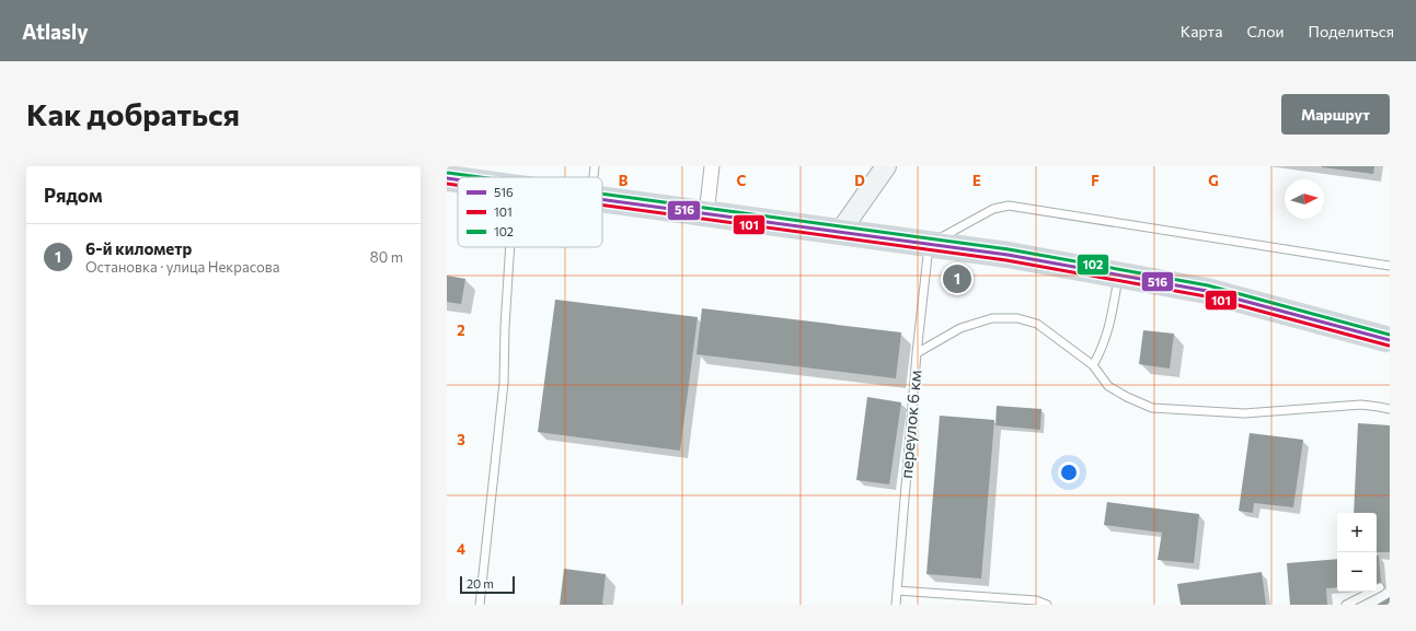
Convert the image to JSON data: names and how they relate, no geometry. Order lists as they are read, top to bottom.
{
  "streets": {
    "lane": ["переулок 6 км"]
  },
  "lines": ["transit line 102", "transit line 516", "transit line 101"],
  "legend": ["516", "101", "102"],
  "scale_bar": "20 m",
  "north": "right",
  "page": {
    "header": "Atlasly",
    "nav": ["Карта", "Слои", "Поделиться"],
    "buttons": "Маршрут",
    "title": "Как добраться",
    "heading": "Рядом",
    "list": [
      {
        "mark": "1",
        "name": "6-й километр",
        "note": "Остановка · улица Некрасова",
        "value": "80 m"
      }
    ],
    "pins": "1",
    "map_buttons": ["+", "−"],
    "scale": "20 m"
  },
  "grid": {
    "columns": [
      "B",
      "C",
      "D",
      "E",
      "F",
      "G"
    ],
    "rows": ["2", "3", "4"]
  }
}
